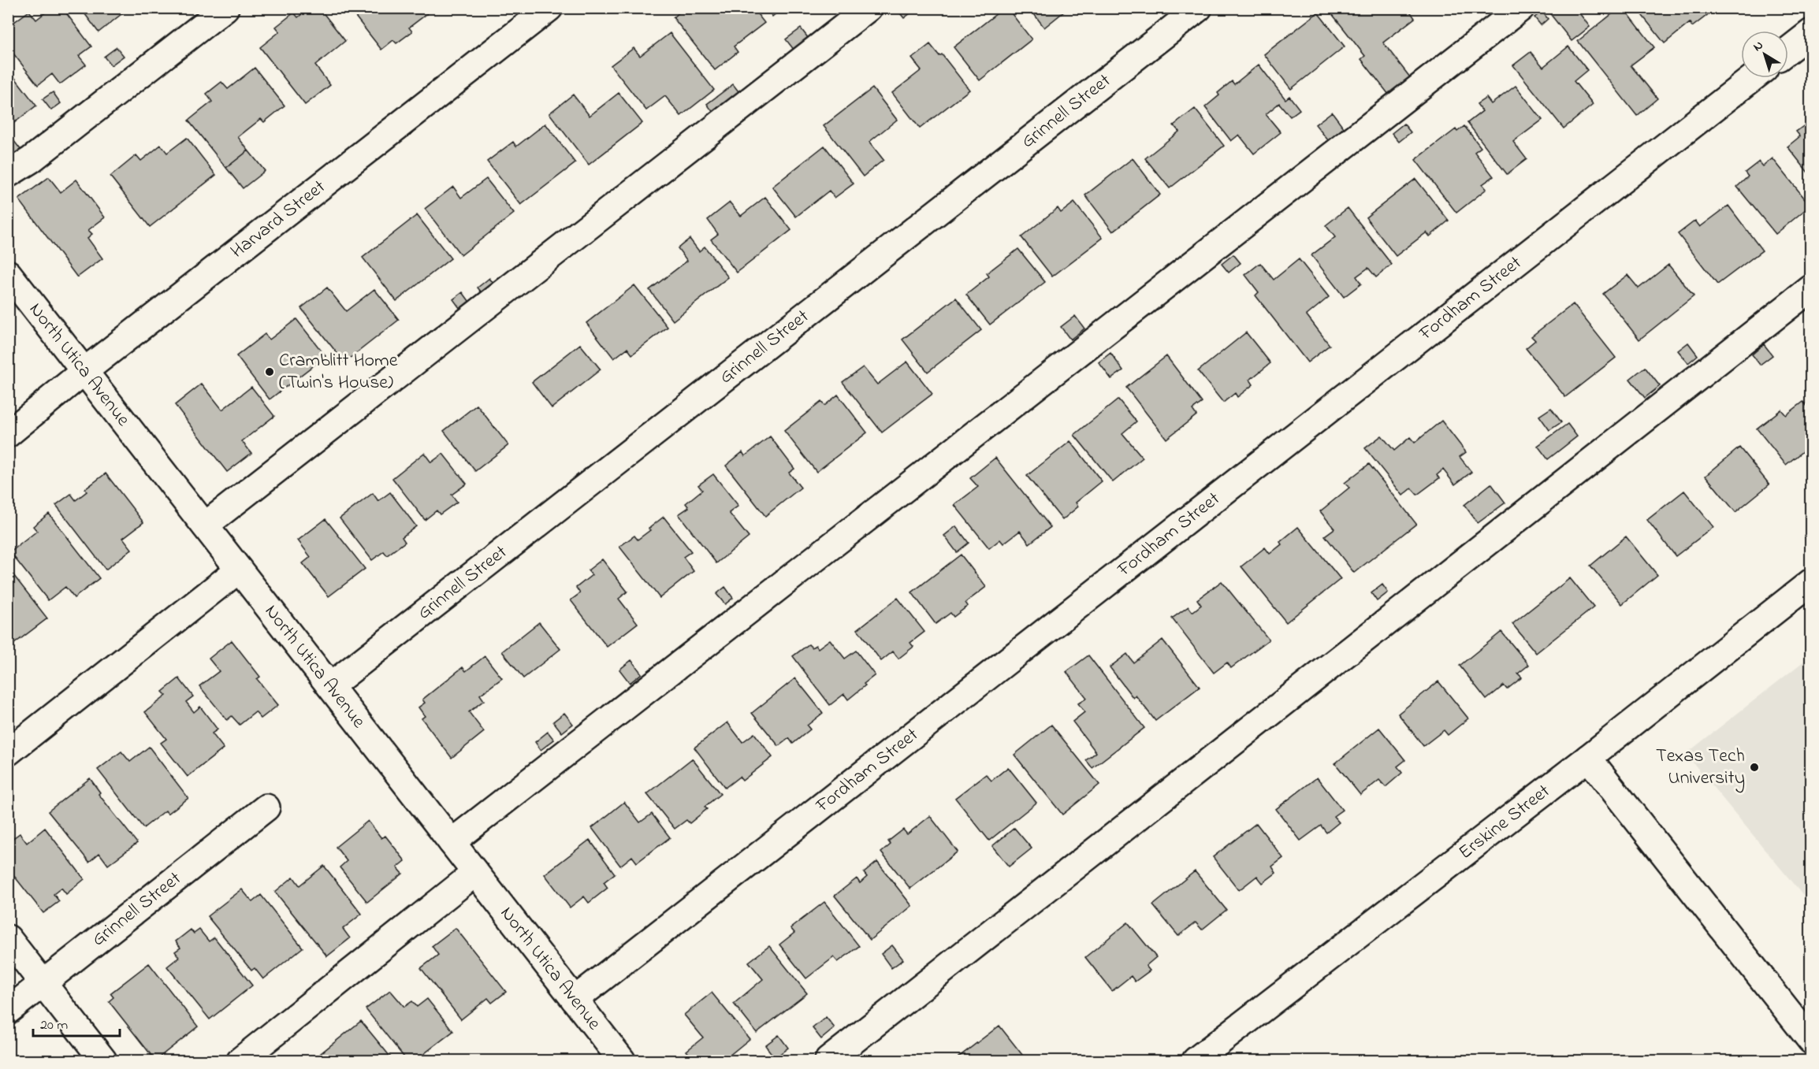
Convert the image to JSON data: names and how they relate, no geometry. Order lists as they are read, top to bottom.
{
  "streets": {
    "street": [
      "Grinnell Street",
      "Harvard Street",
      "Fordham Street",
      "North Utica Avenue",
      "Erskine Street"
    ]
  },
  "crossings": [
    ["Grinnell Street", "North Utica Avenue"],
    ["Harvard Street", "North Utica Avenue"],
    ["Fordham Street", "North Utica Avenue"]
  ],
  "places": ["Cramblitt Home (Twin's House)", "Texas Tech University"],
  "scale_bar": "20 m",
  "north": "top left"
}
